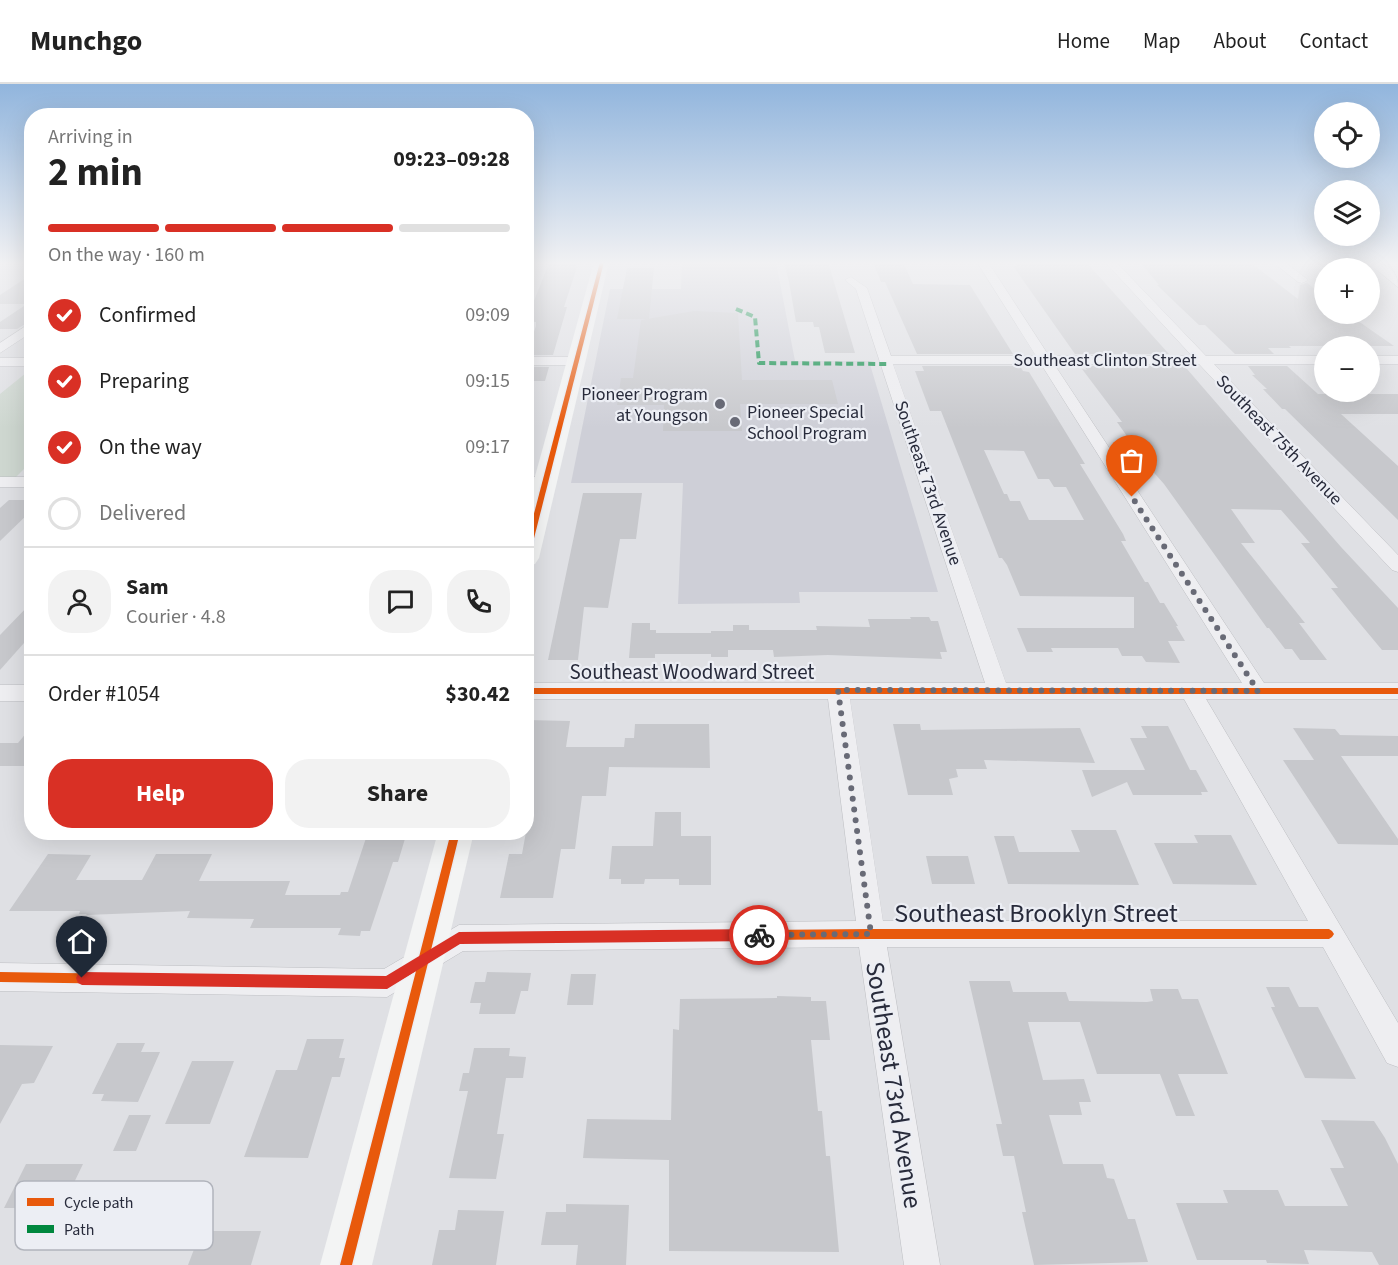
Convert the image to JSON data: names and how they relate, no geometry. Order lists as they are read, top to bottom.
{
  "streets": {
    "street": [
      "Southeast Clinton Street",
      "Southeast 75th Avenue",
      "Southeast 73rd Avenue",
      "Southeast Woodward Street",
      "Southeast Brooklyn Street"
    ]
  },
  "crossings": [
    ["Southeast Clinton Street", "Southeast 75th Avenue"],
    ["Southeast Clinton Street", "Southeast 73rd Avenue"],
    ["Southeast 73rd Avenue", "Southeast Woodward Street"],
    ["Southeast 73rd Avenue", "Southeast Brooklyn Street"]
  ],
  "places": ["Pioneer Program at Youngson", "Pioneer Special School Program"],
  "legend": ["Cycle path", "Path"],
  "page": {
    "header": "Munchgo",
    "nav": [
      "Home",
      "Map",
      "About",
      "Contact"
    ],
    "map_buttons": ["+", "−"],
    "heading": ["2 min", "Arriving in", "09:23–09:28"],
    "panel": [
      "Sam",
      "Courier · 4.8",
      "Order #1054",
      "$30.42"
    ],
    "bar": "On the way · 160 m",
    "list": [
      ["Confirmed", "09:09"],
      ["Preparing", "09:15"],
      ["On the way", "09:17"],
      "Delivered"
    ],
    "buttons": ["Help", "Share"]
  }
}
